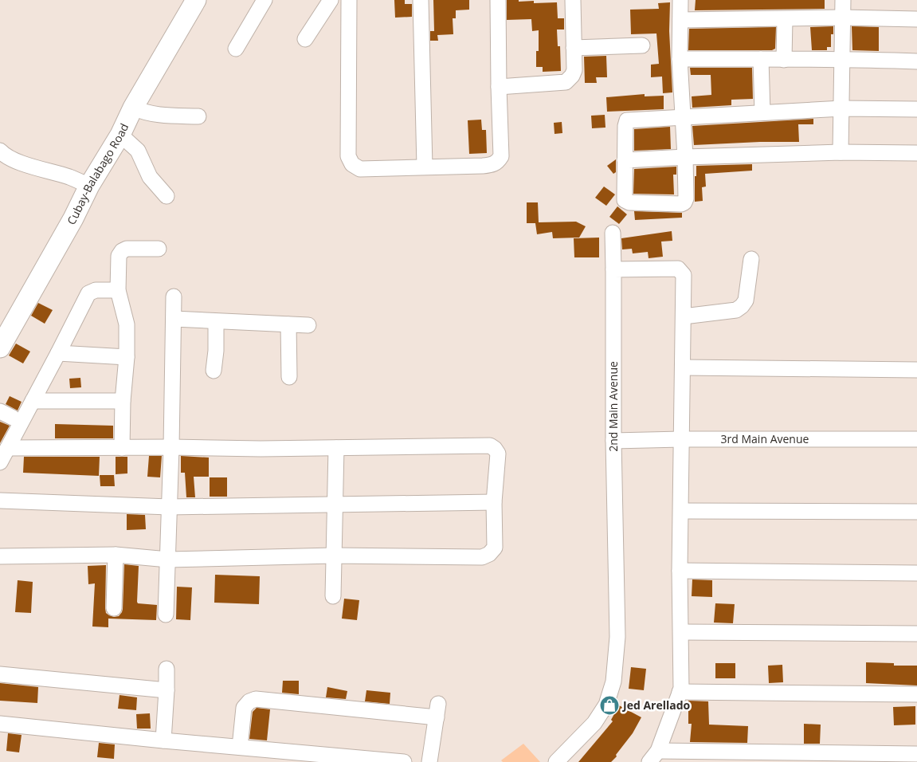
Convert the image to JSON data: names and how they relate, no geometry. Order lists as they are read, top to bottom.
{
  "streets": {
    "main road": ["Cubay-Balabago Road"],
    "street": ["2nd Main Avenue", "3rd Main Avenue"]
  },
  "crossings": [
    ["2nd Main Avenue", "3rd Main Avenue"]
  ],
  "places": {
    "shop": ["Jed Arellado"]
  }
}
